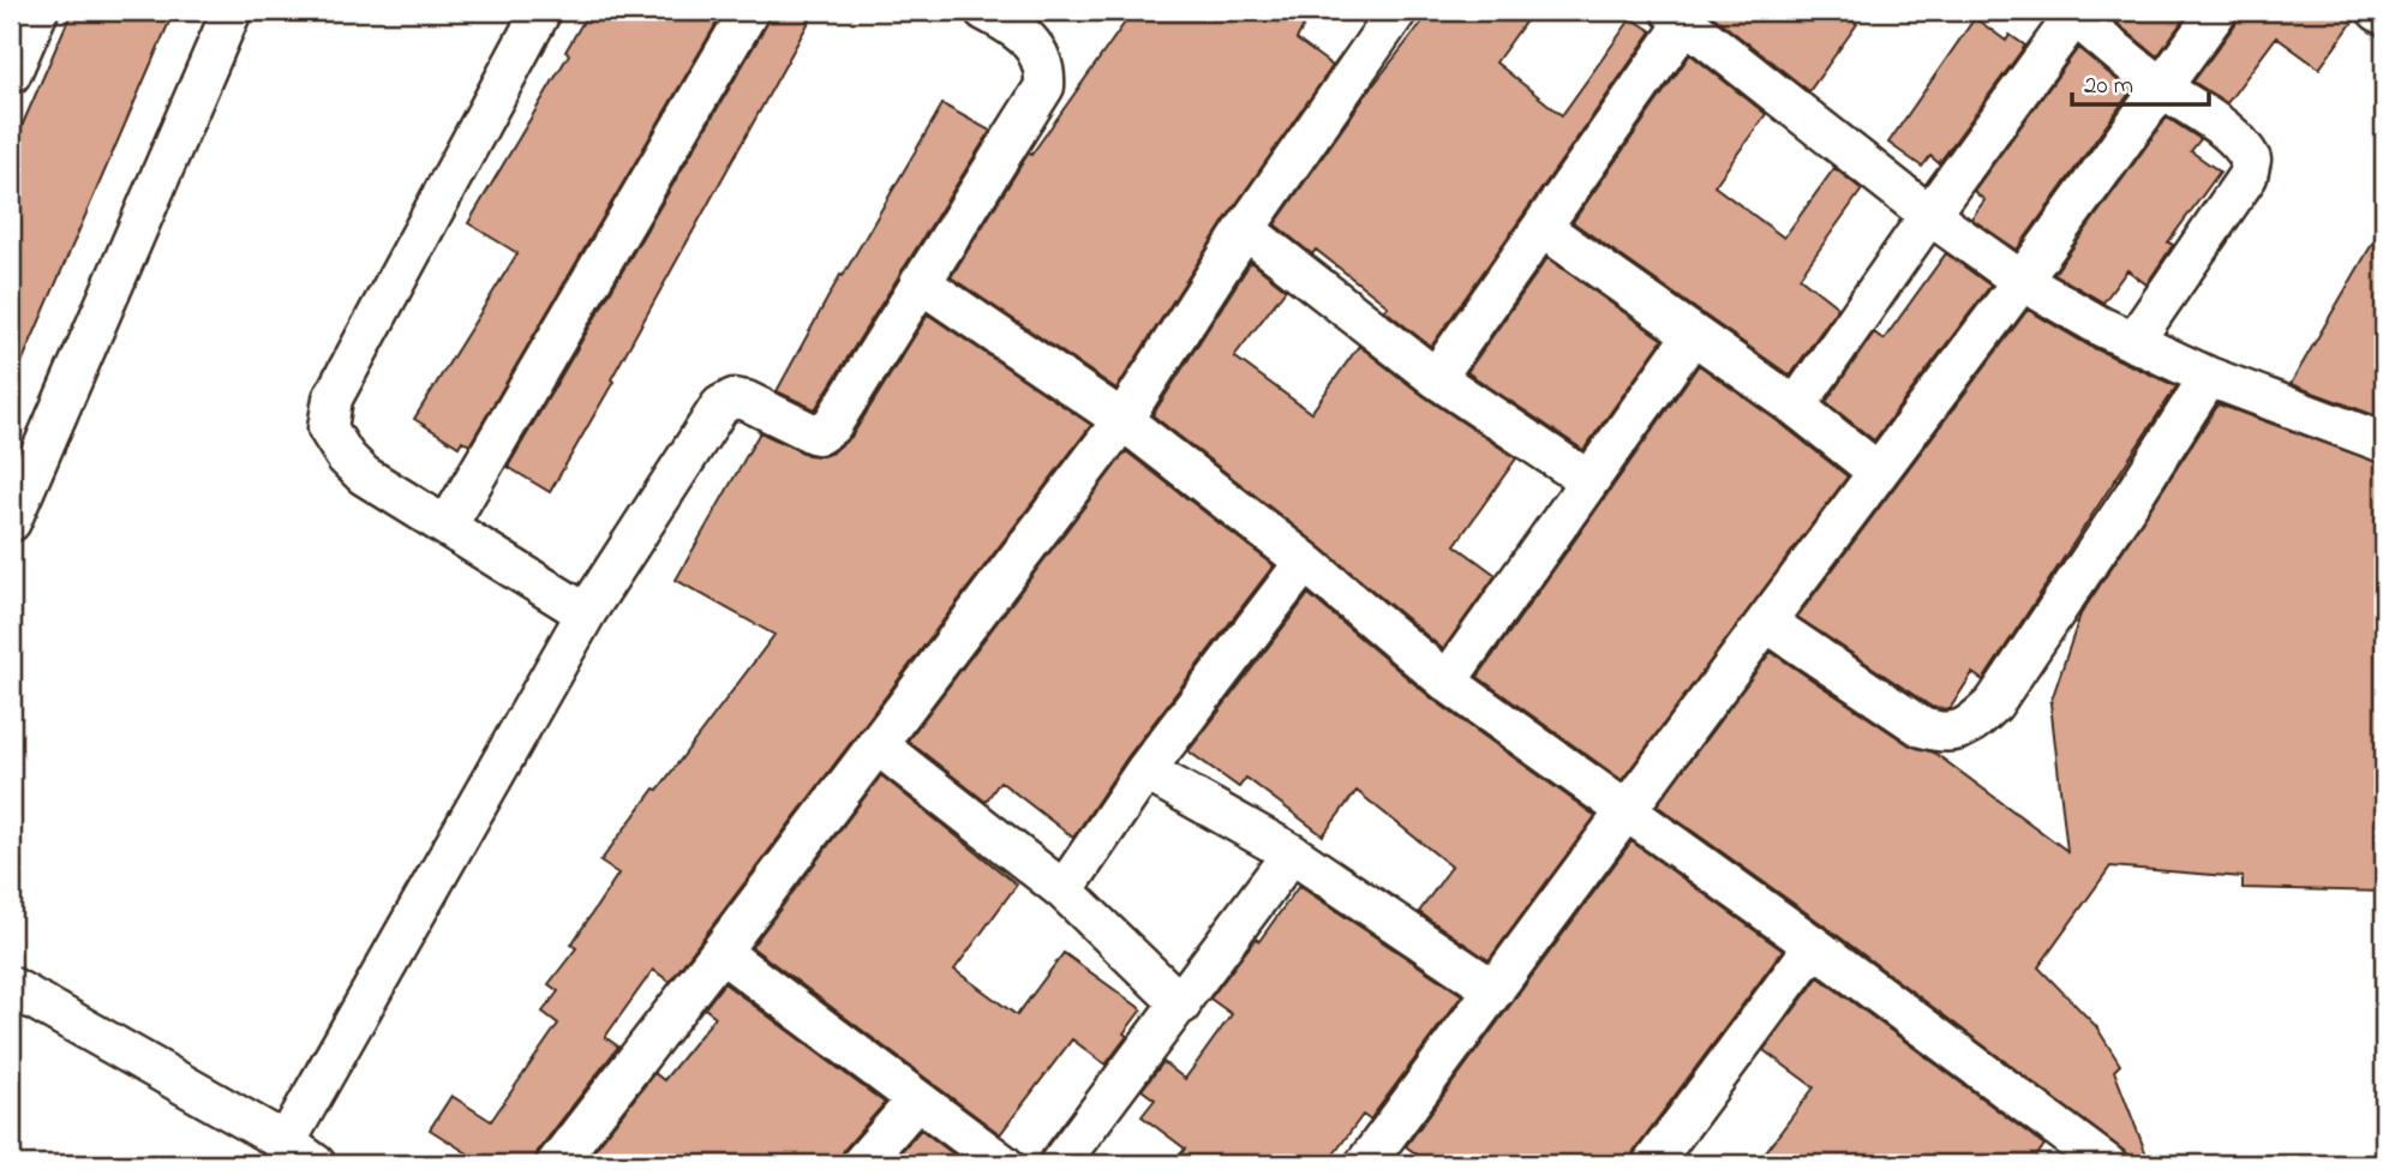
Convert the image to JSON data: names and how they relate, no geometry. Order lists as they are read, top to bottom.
{
  "scale_bar": "20 m"
}
